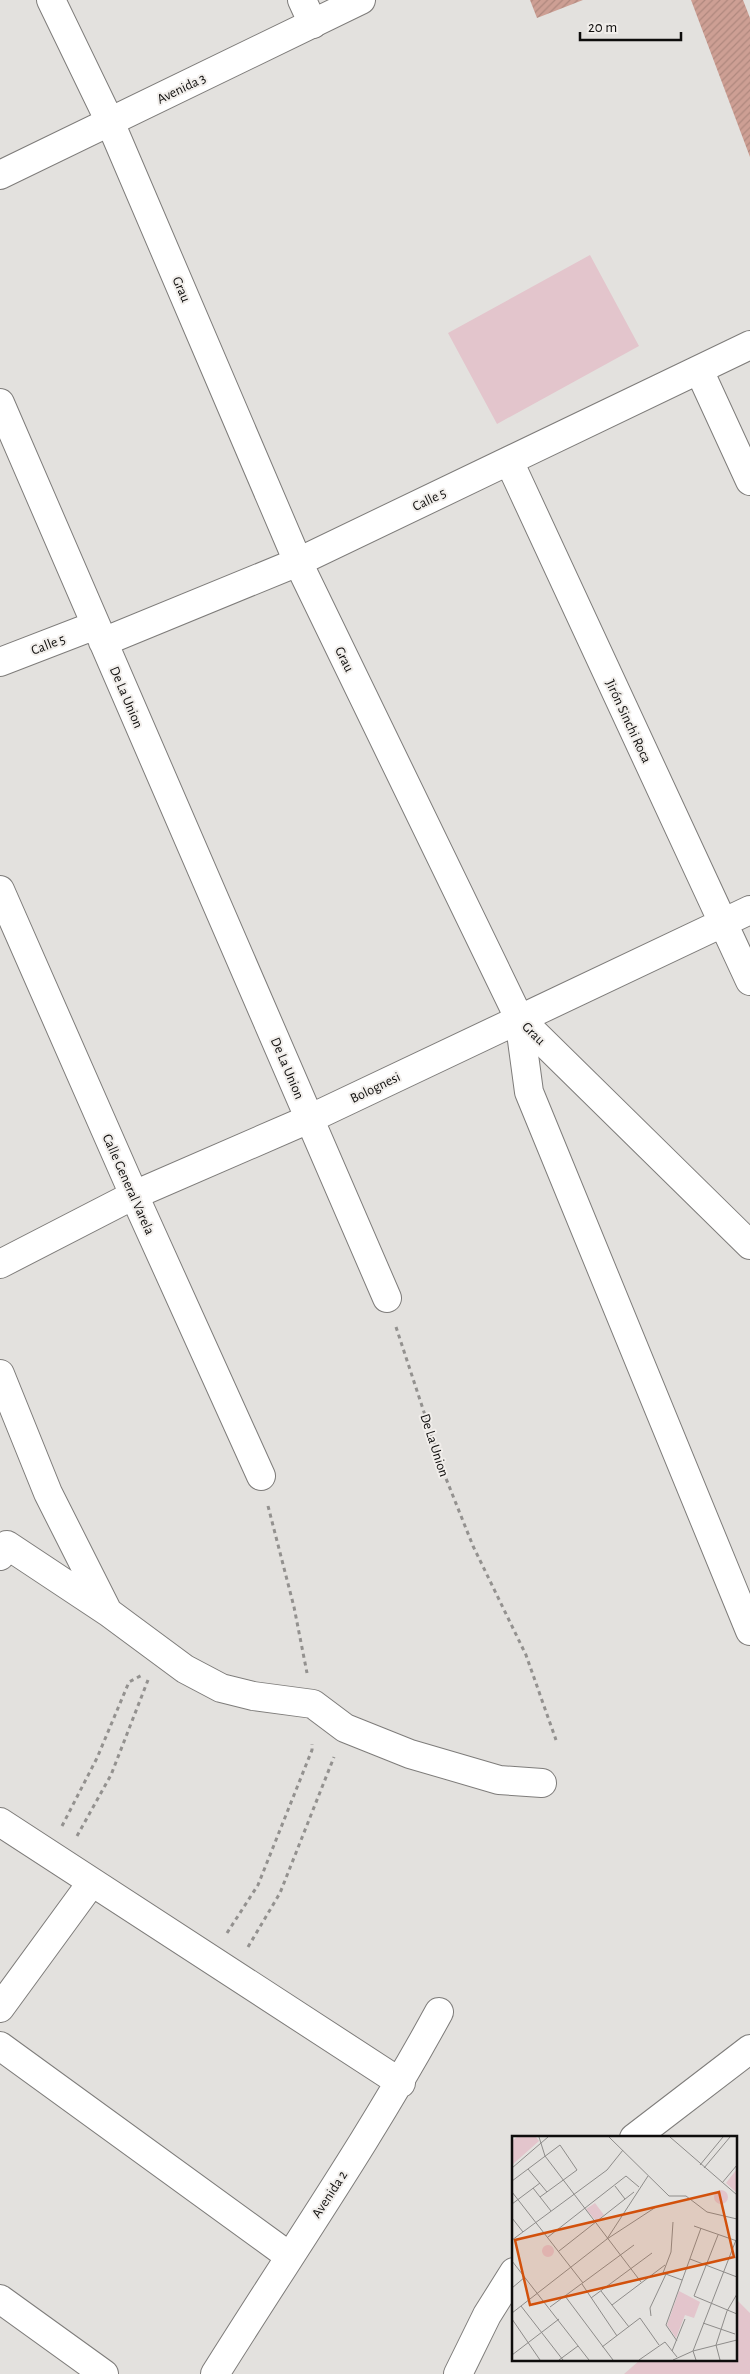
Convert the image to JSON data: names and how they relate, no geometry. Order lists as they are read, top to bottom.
{
  "streets": {
    "street": [
      "Avenida 3",
      "Grau",
      "Calle 5",
      "De La Union",
      "Jirón Sinchi Roca",
      "Bolognesi",
      "Calle General Varela",
      "Avenida 2"
    ]
  },
  "crossings": [
    ["Avenida 3", "Grau"],
    ["Grau", "Calle 5"],
    ["Grau", "Bolognesi"],
    ["Calle 5", "De La Union"],
    ["Calle 5", "Jirón Sinchi Roca"],
    ["De La Union", "Bolognesi"],
    ["Jirón Sinchi Roca", "Bolognesi"],
    ["Bolognesi", "Calle General Varela"]
  ],
  "scale_bar": "20 m"
}
